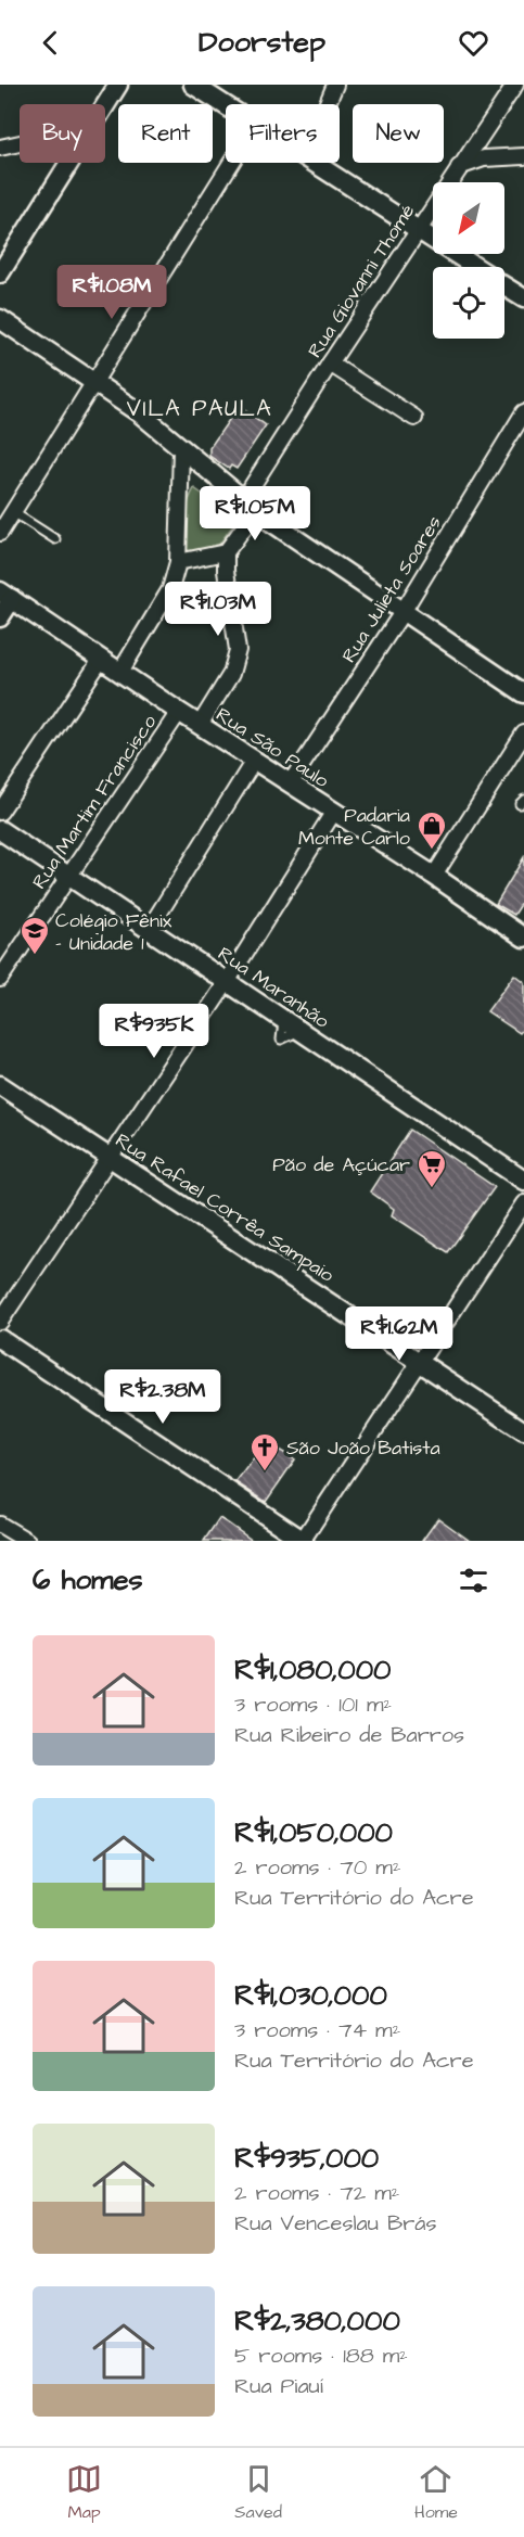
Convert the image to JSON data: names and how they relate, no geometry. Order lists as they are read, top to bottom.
{
  "streets": {
    "street": [
      "Rua Giovanni Thomé",
      "Rua Julieta Soares",
      "Rua São Paulo",
      "Rua Martim Francisco",
      "Rua Maranhão",
      "Rua Rafael Corrêa Sampaio"
    ]
  },
  "crossings": [
    ["Rua Julieta Soares", "Rua São Paulo"],
    ["Rua São Paulo", "Rua Martim Francisco"],
    ["Rua Martim Francisco", "Rua Maranhão"]
  ],
  "districts": ["VILA PAULA"],
  "places": {
    "shop": ["Padaria Monte Carlo"],
    "school or university": ["Colégio Fênix - Unidade 1"],
    "supermarket": ["Pão de Açúcar"],
    "church": ["São João Batista"]
  },
  "north": "bottom left",
  "page": {
    "header": "Doorstep",
    "chip": [
      "Buy",
      "Rent",
      "Filters",
      "New"
    ],
    "price": [
      "R$1.08M",
      "R$1.05M",
      "R$1.03M",
      "R$935K",
      "R$1.62M",
      "R$2.38M"
    ],
    "heading": "6 homes",
    "list": [
      {
        "name": "R$1,080,000",
        "note": "3 rooms · 101 m² · Rua Ribeiro de Barros"
      },
      {
        "name": "R$1,050,000",
        "note": "2 rooms · 70 m² · Rua Território do Acre"
      },
      {
        "name": "R$1,030,000",
        "note": "3 rooms · 74 m² · Rua Território do Acre"
      },
      {
        "name": "R$935,000",
        "note": "2 rooms · 72 m² · Rua Venceslau Brás"
      },
      {
        "name": "R$2,380,000",
        "note": "5 rooms · 188 m² · Rua Piauí"
      }
    ],
    "tabs": ["Map", "Saved", "Home"]
  }
}
